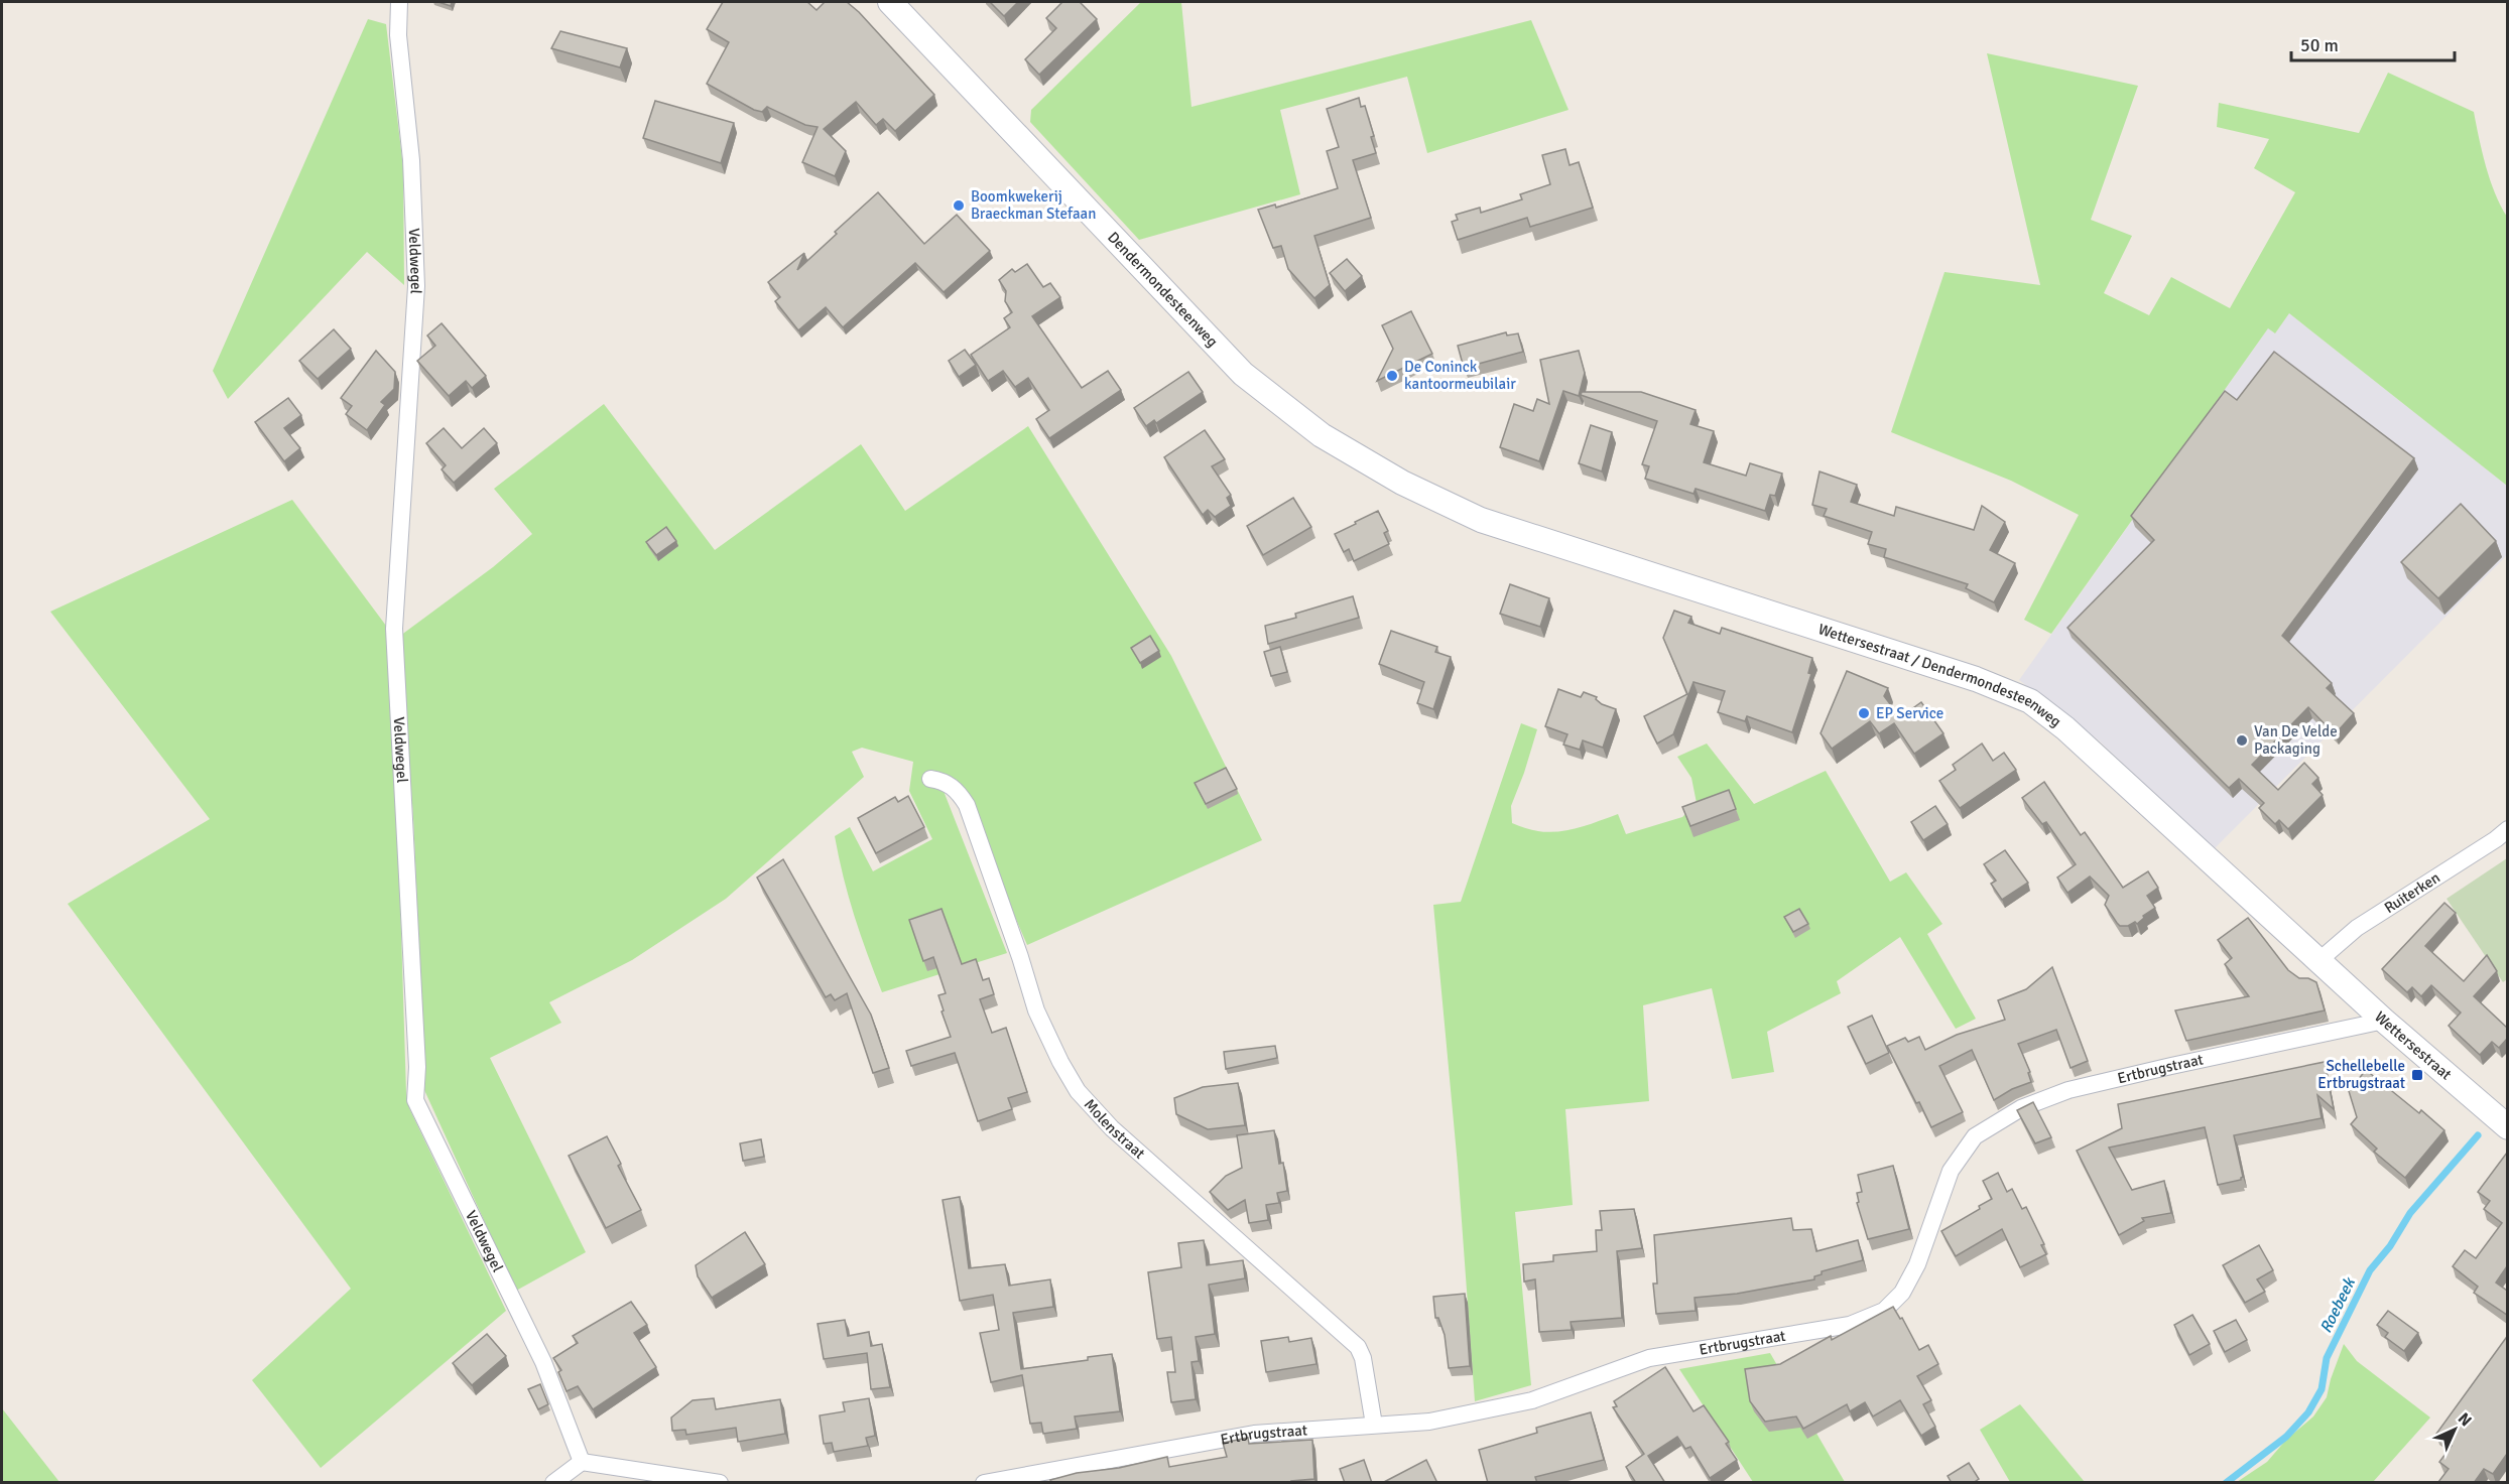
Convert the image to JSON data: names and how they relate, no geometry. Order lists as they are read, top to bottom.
{
  "streets": {
    "main road": ["Dendermondesteenweg", "Wettersestraat / Dendermondesteenweg", "Wettersestraat"],
    "street": [
      "Veldwegel",
      "Ruiterken",
      "Ertbrugstraat",
      "Molenstraat"
    ]
  },
  "crossings": [
    ["Dendermondesteenweg", "Wettersestraat / Dendermondesteenweg"],
    ["Wettersestraat / Dendermondesteenweg", "Ruiterken"],
    ["Wettersestraat / Dendermondesteenweg", "Wettersestraat"],
    ["Ruiterken", "Wettersestraat"],
    ["Wettersestraat", "Ertbrugstraat"],
    ["Ertbrugstraat", "Molenstraat"]
  ],
  "water": ["Roebeek"],
  "places": {
    "other": [
      "Boomkwekerij Braeckman Stefaan",
      "De Coninck kantoormeubilair",
      "EP Service",
      "Van De Velde Packaging"
    ],
    "transit": ["Schellebelle Ertbrugstraat"]
  },
  "scale_bar": "50 m",
  "north": "top right"
}
